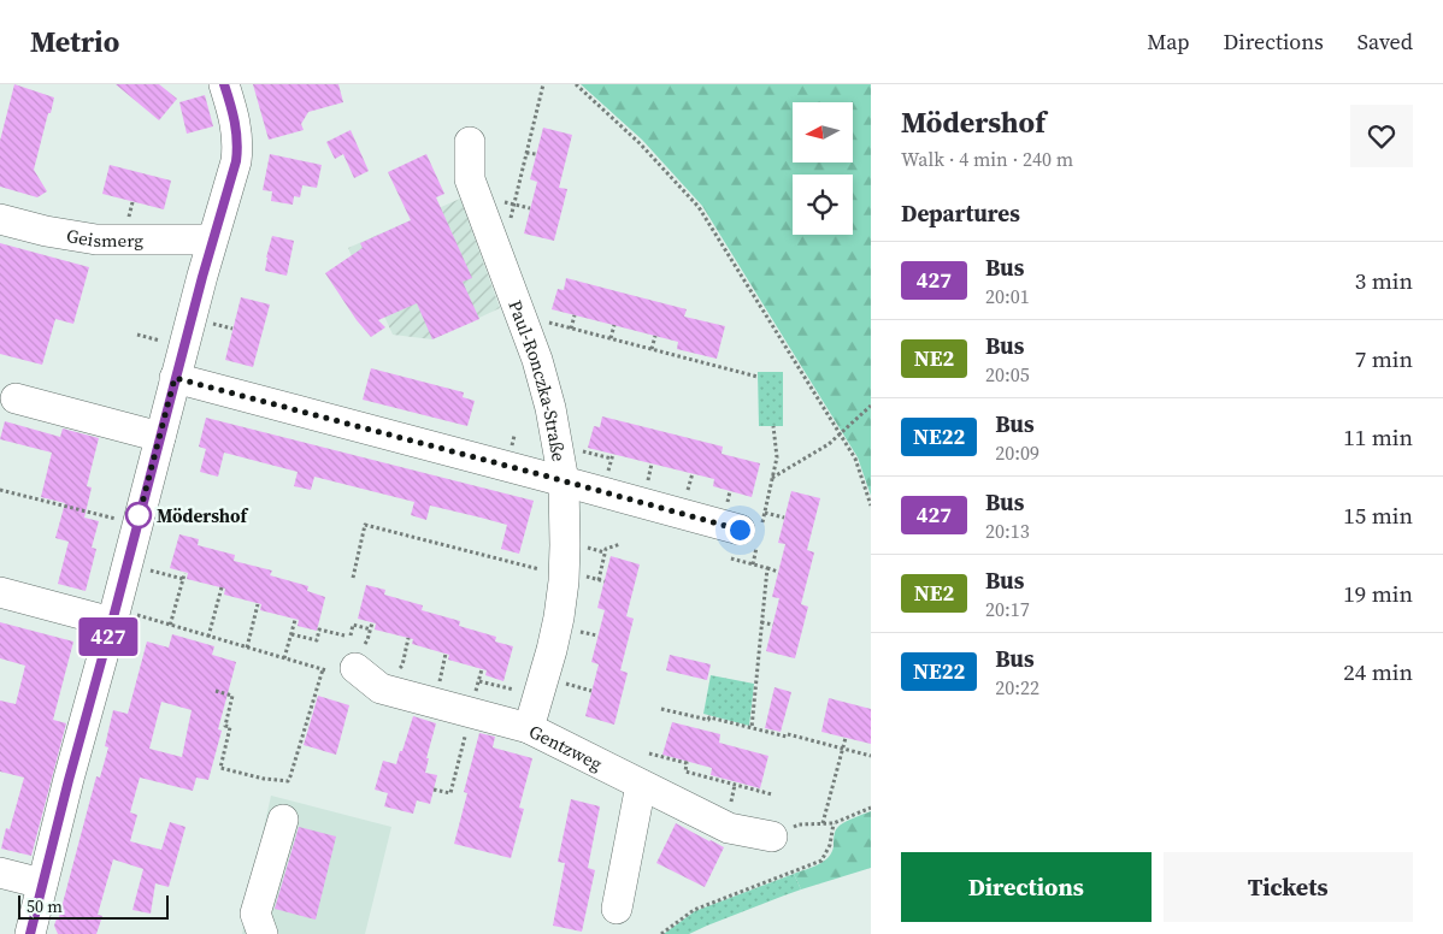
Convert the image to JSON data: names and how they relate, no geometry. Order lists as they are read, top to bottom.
{
  "streets": {
    "street": ["Geismerg", "Paul-Ronczka-Straße", "Gentzweg"]
  },
  "crossings": [
    ["Paul-Ronczka-Straße", "Gentzweg"]
  ],
  "places": ["Mödershof"],
  "lines": ["bus line 427"],
  "scale_bar": "50 m",
  "north": "left",
  "page": {
    "header": "Metrio",
    "nav": ["Map", "Directions", "Saved"],
    "on_map": "427",
    "heading": [
      ["Mödershof", "Walk · 4 min · 240 m"],
      "Departures"
    ],
    "list": [
      {
        "mark": "427",
        "name": "Bus",
        "note": "20:01",
        "value": "3 min"
      },
      {
        "mark": "NE2",
        "name": "Bus",
        "note": "20:05",
        "value": "7 min"
      },
      {
        "mark": "NE22",
        "name": "Bus",
        "note": "20:09",
        "value": "11 min"
      },
      {
        "mark": "427",
        "name": "Bus",
        "note": "20:13",
        "value": "15 min"
      },
      {
        "mark": "NE2",
        "name": "Bus",
        "note": "20:17",
        "value": "19 min"
      },
      {
        "mark": "NE22",
        "name": "Bus",
        "note": "20:22",
        "value": "24 min"
      }
    ],
    "buttons": ["Directions", "Tickets"],
    "scale": "50 m"
  }
}
